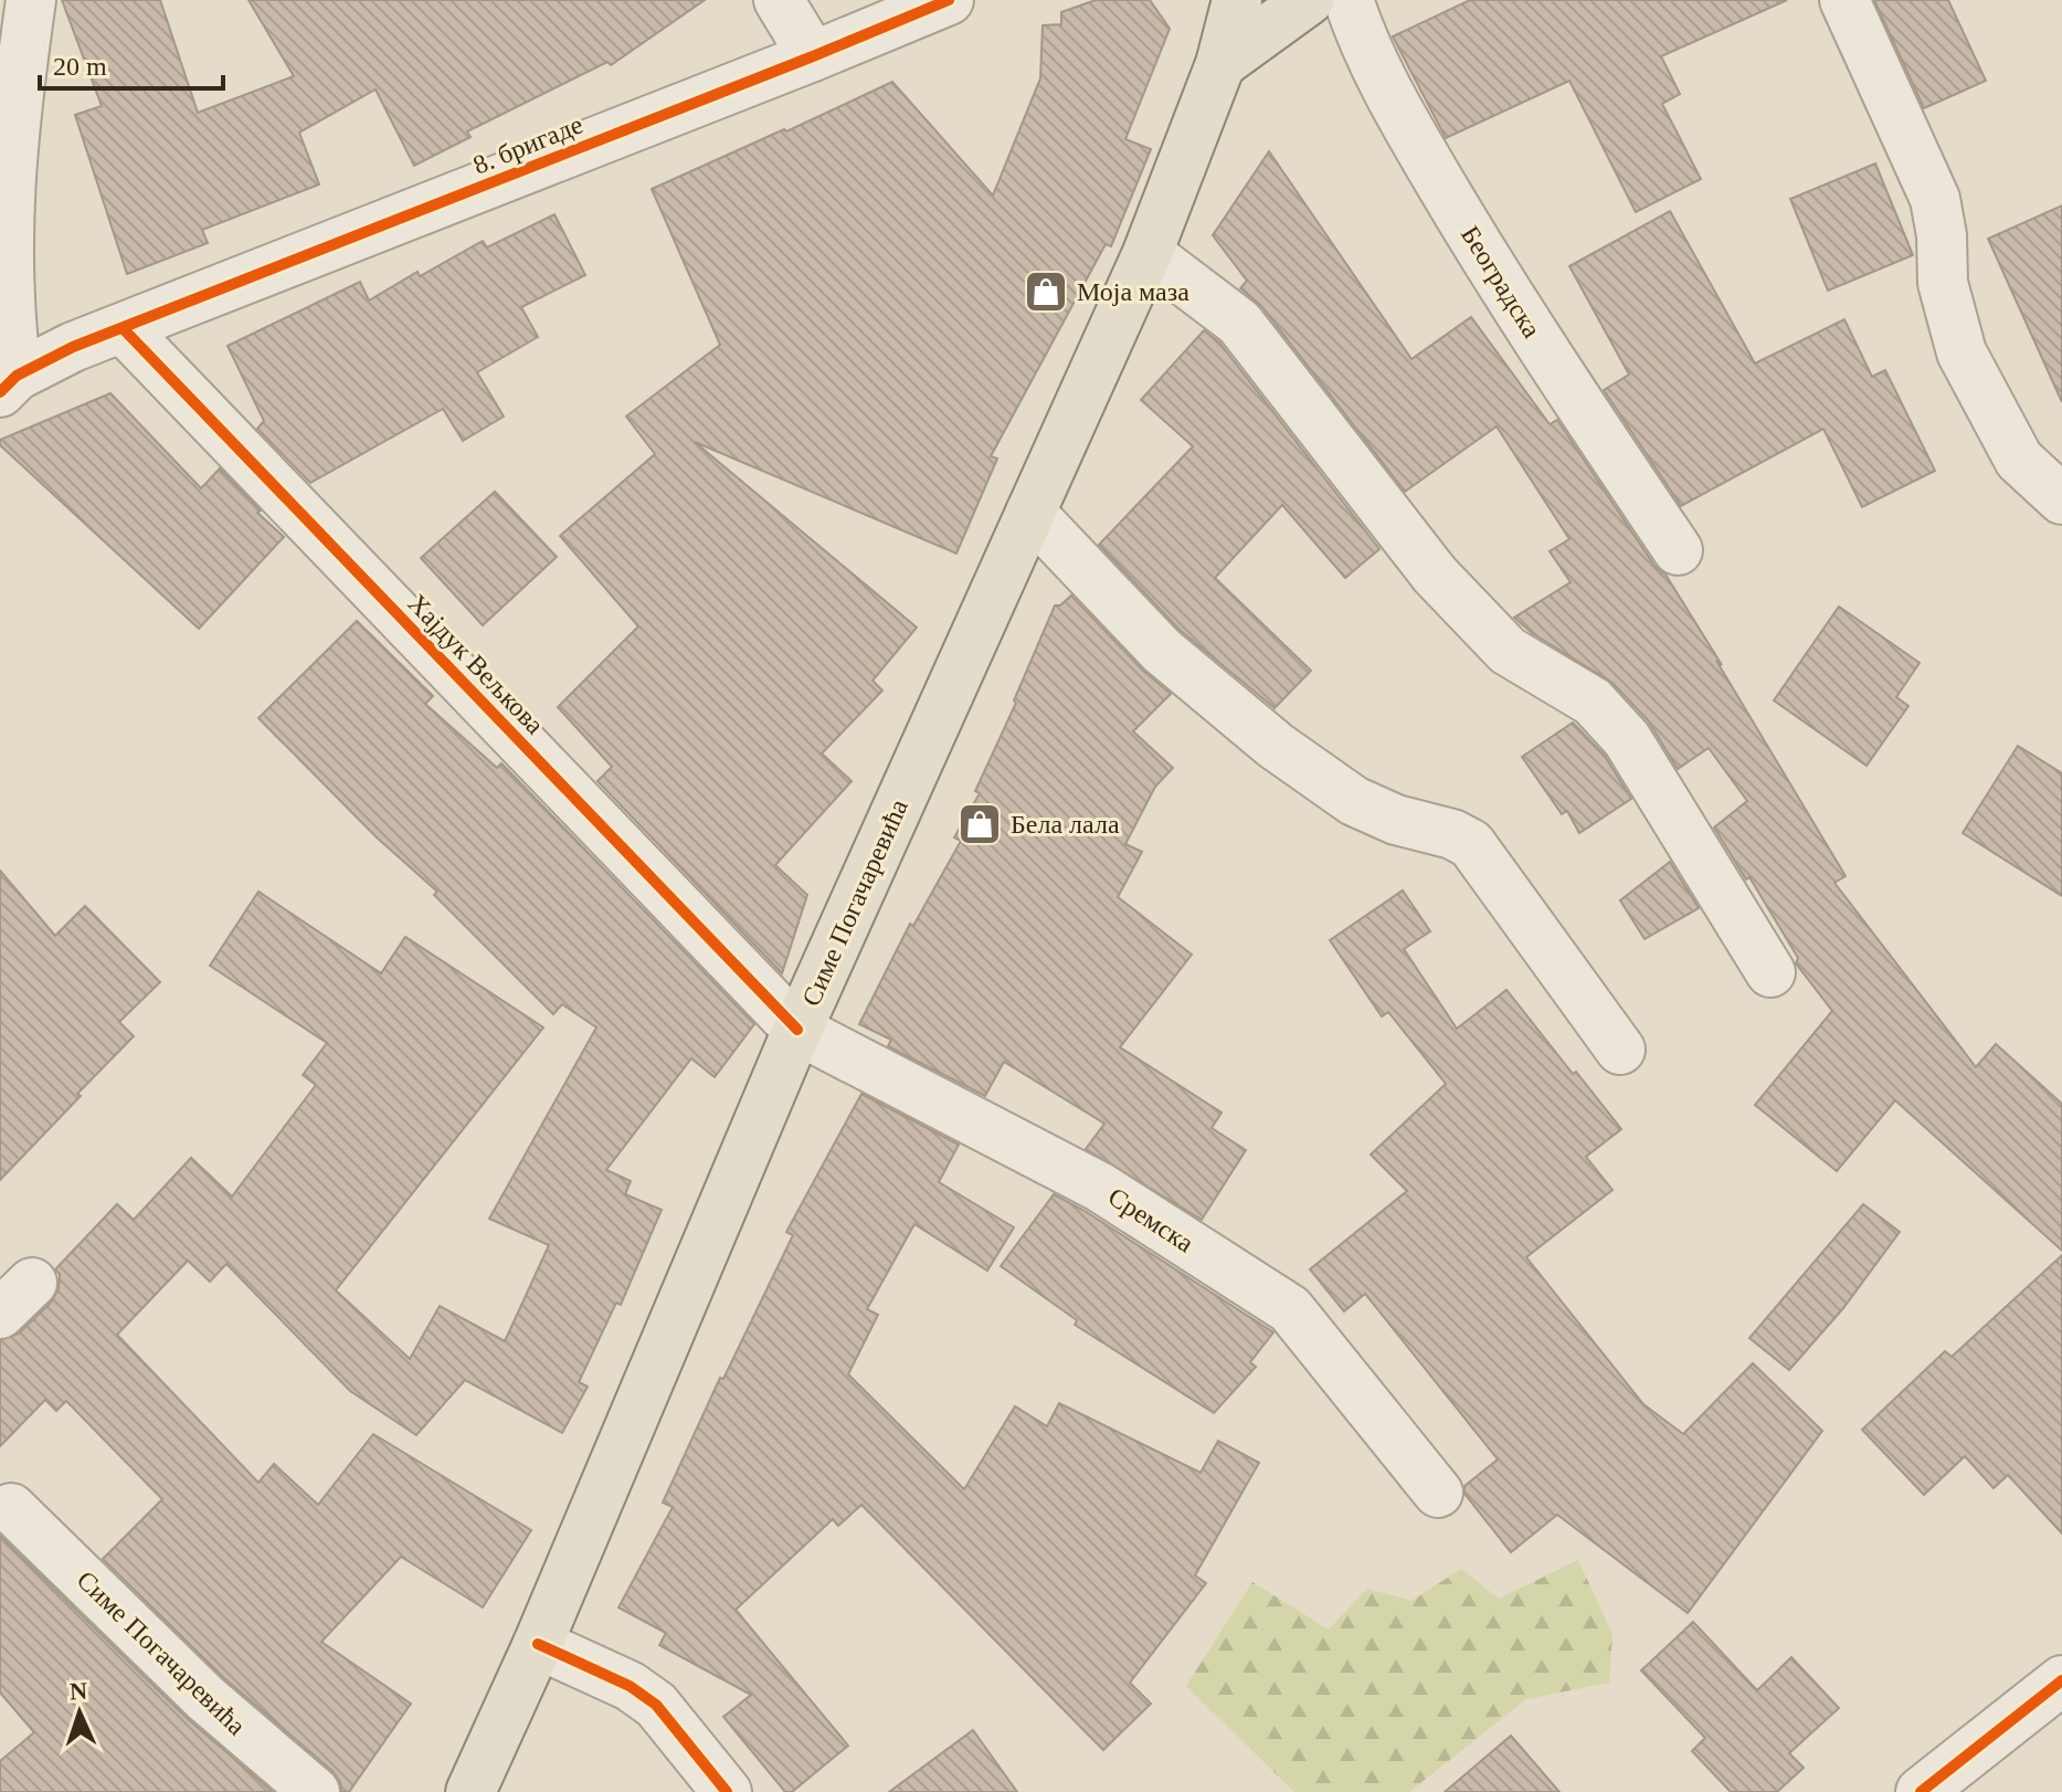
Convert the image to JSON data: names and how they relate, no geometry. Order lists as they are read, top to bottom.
{
  "streets": {
    "main road": ["Симе Погачаревића"],
    "street": [
      "8. бригаде",
      "Београдска",
      "Хајдук Вељкова",
      "Сремска"
    ]
  },
  "crossings": [
    ["8. бригаде", "Хајдук Вељкова"],
    ["Хајдук Вељкова", "Симе Погачаревића"],
    ["Хајдук Вељкова", "Сремска"],
    ["Симе Погачаревића", "Сремска"]
  ],
  "places": {
    "shop": ["Моја маза", "Бела лала"]
  },
  "scale_bar": "20 m",
  "north": "top"
}
